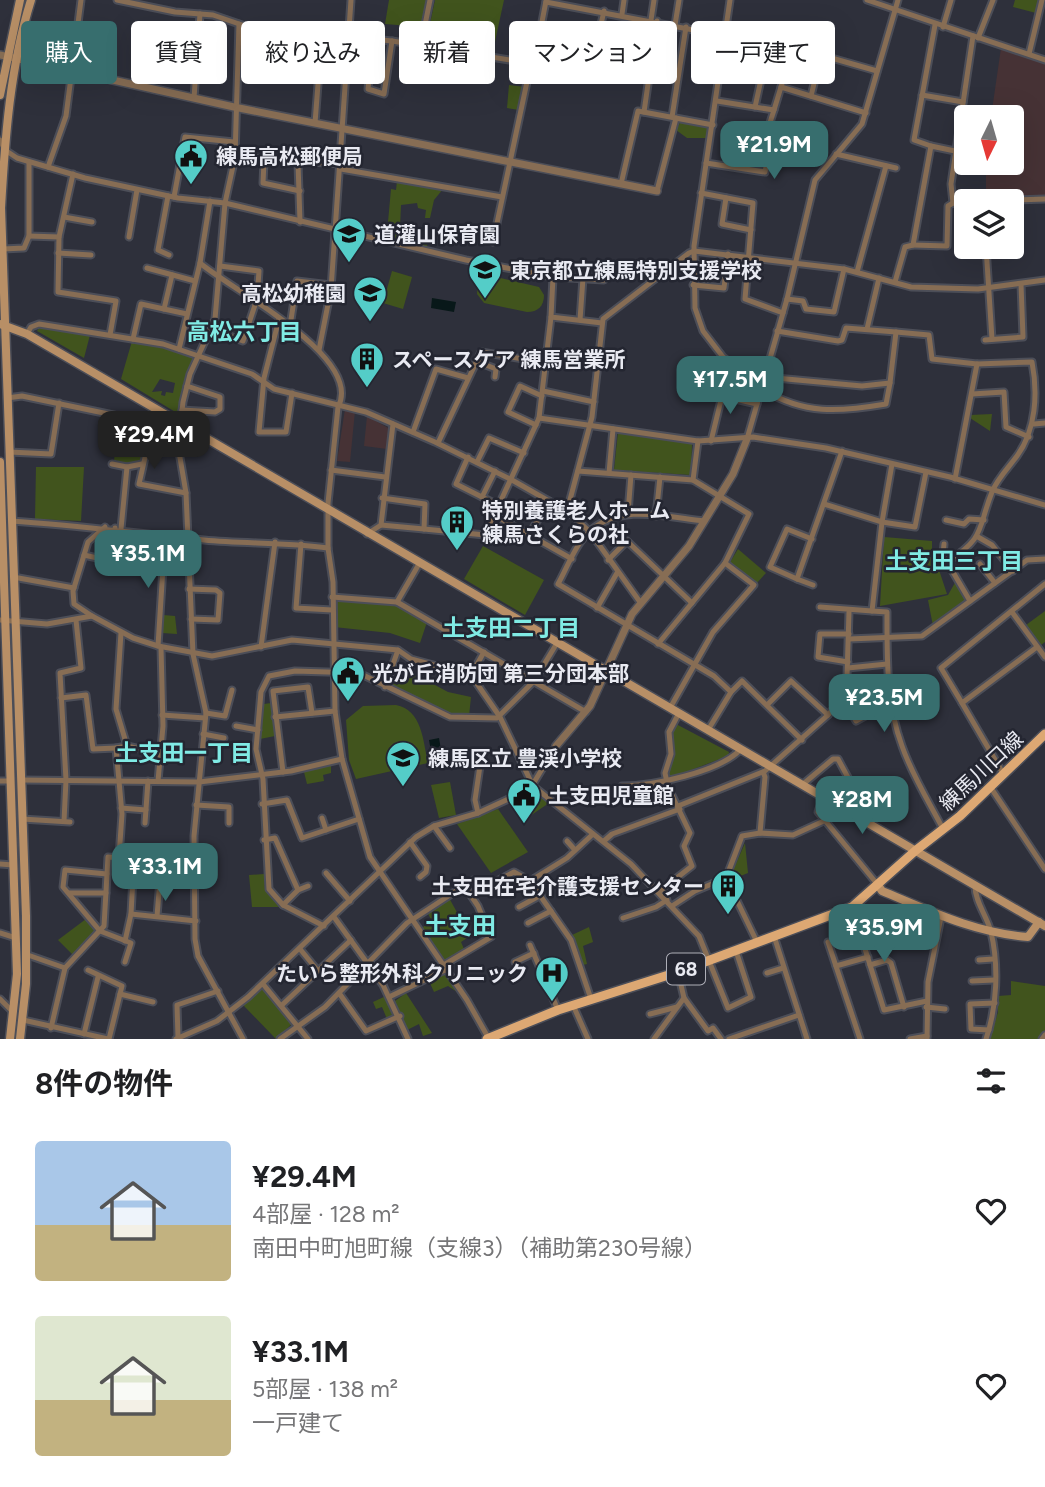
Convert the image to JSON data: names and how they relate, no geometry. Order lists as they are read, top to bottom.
{
  "streets": {
    "main road": ["練馬川口線", "68"]
  },
  "districts": [
    "高松六丁目",
    "土支田三丁目",
    "土支田二丁目",
    "土支田一丁目",
    "土支田"
  ],
  "places": {
    "public building": ["練馬高松郵便局", "光が丘消防団 第三分団本部", "土支田児童館"],
    "school or university": [
      "道灌山保育園",
      "東京都立練馬特別支援学校",
      "高松幼稚園",
      "練馬区立 豊渓小学校"
    ],
    "building": ["スペースケア 練馬営業所", "特別養護老人ホーム 練馬さくらの社", "土支田在宅介護支援センター"],
    "hospital": ["たいら整形外科クリニック"]
  },
  "north": "bottom",
  "page": {
    "chip": [
      "購入",
      "賃貸",
      "絞り込み",
      "新着",
      "マンション",
      "一戸建て"
    ],
    "price": [
      "¥21.9M",
      "¥17.5M",
      "¥29.4M",
      "¥35.1M",
      "¥23.5M",
      "¥28M",
      "¥33.1M",
      "¥35.9M"
    ],
    "heading": "8件の物件",
    "list": [
      {
        "name": "¥29.4M",
        "note": "4部屋 · 128 m² · 南田中町旭町線（支線3）（補助第230号線）"
      },
      {
        "name": "¥33.1M",
        "note": "5部屋 · 138 m² · 一戸建て"
      }
    ]
  }
}
